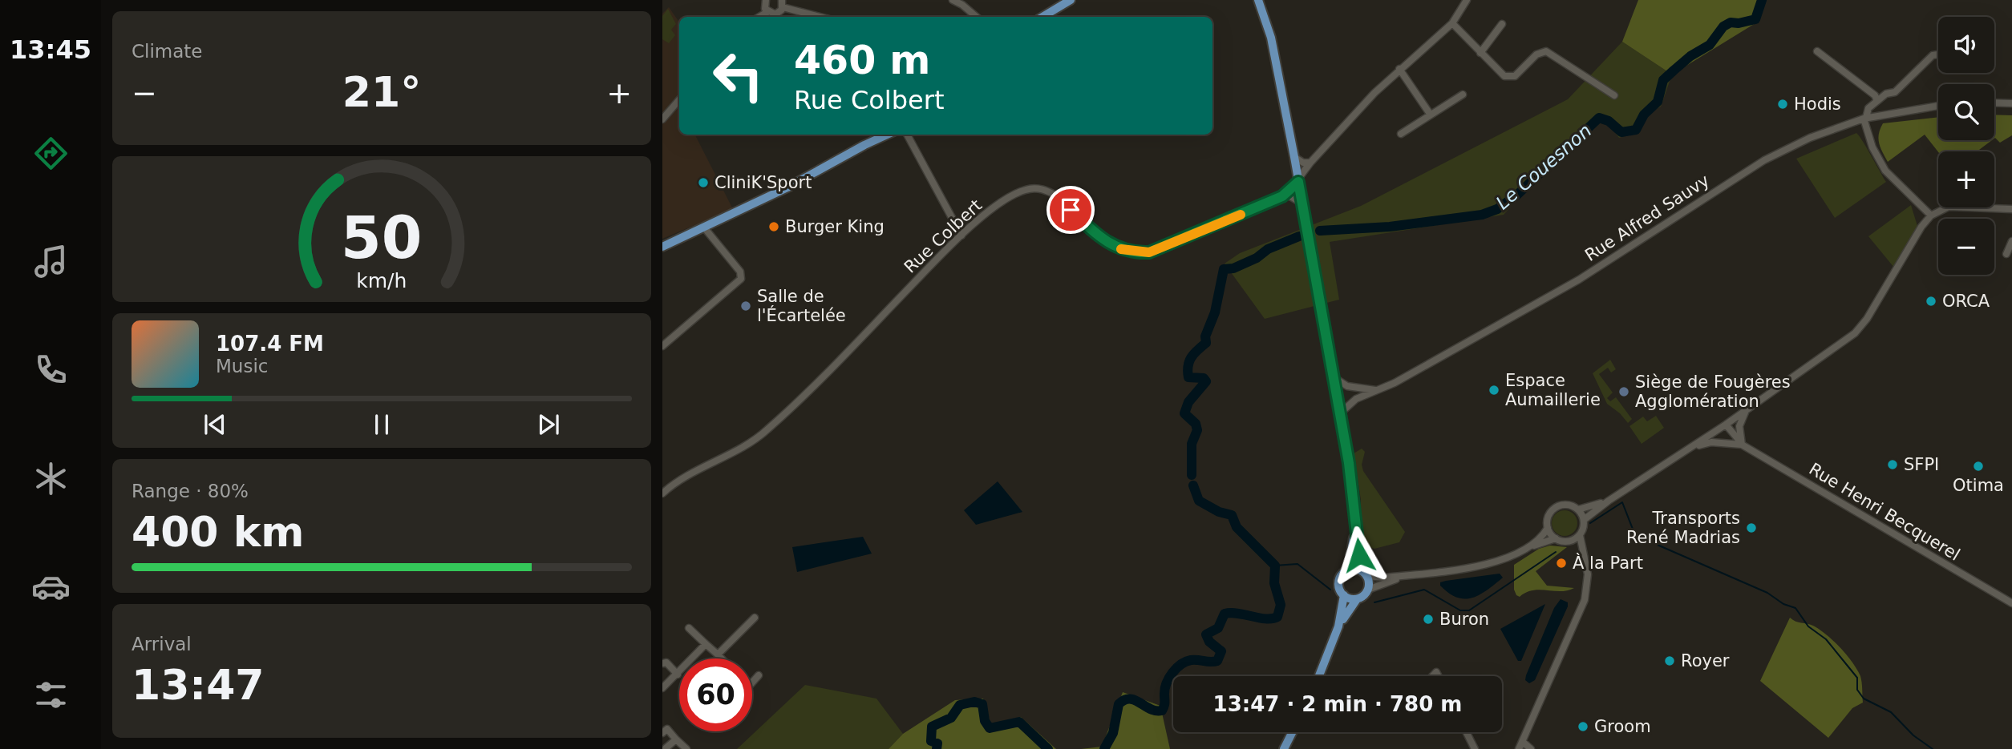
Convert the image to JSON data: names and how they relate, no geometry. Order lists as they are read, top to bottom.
{
  "streets": {
    "street": ["Rue Alfred Sauvy", "Rue Colbert", "Rue Henri Becquerel"]
  },
  "water": ["Le Couesnon"],
  "places": [
    "Hodis",
    "CliniK'Sport",
    "Burger King",
    "ORCA",
    "Salle de l'Écartelée",
    "Espace Aumaillerie",
    "Siège de Fougères Agglomération",
    "SFPI",
    "Otima",
    "Transports René Madrias",
    "À la Part",
    "Buron",
    "Royer",
    "Groom"
  ],
  "page": {
    "tabs": "13:45",
    "tile": [
      "Climate",
      ["Range · 80%", "400 km"],
      ["Arrival", "13:47"]
    ],
    "map_buttons": ["+", "−"],
    "turn": ["460 m", "Rue Colbert"],
    "heat": ["−", "21°", "+"],
    "song": ["107.4 FM", "Music"],
    "limit": "60",
    "trip": "13:47 · 2 min · 780 m",
    "gauge": ["50", "km/h"]
  }
}
